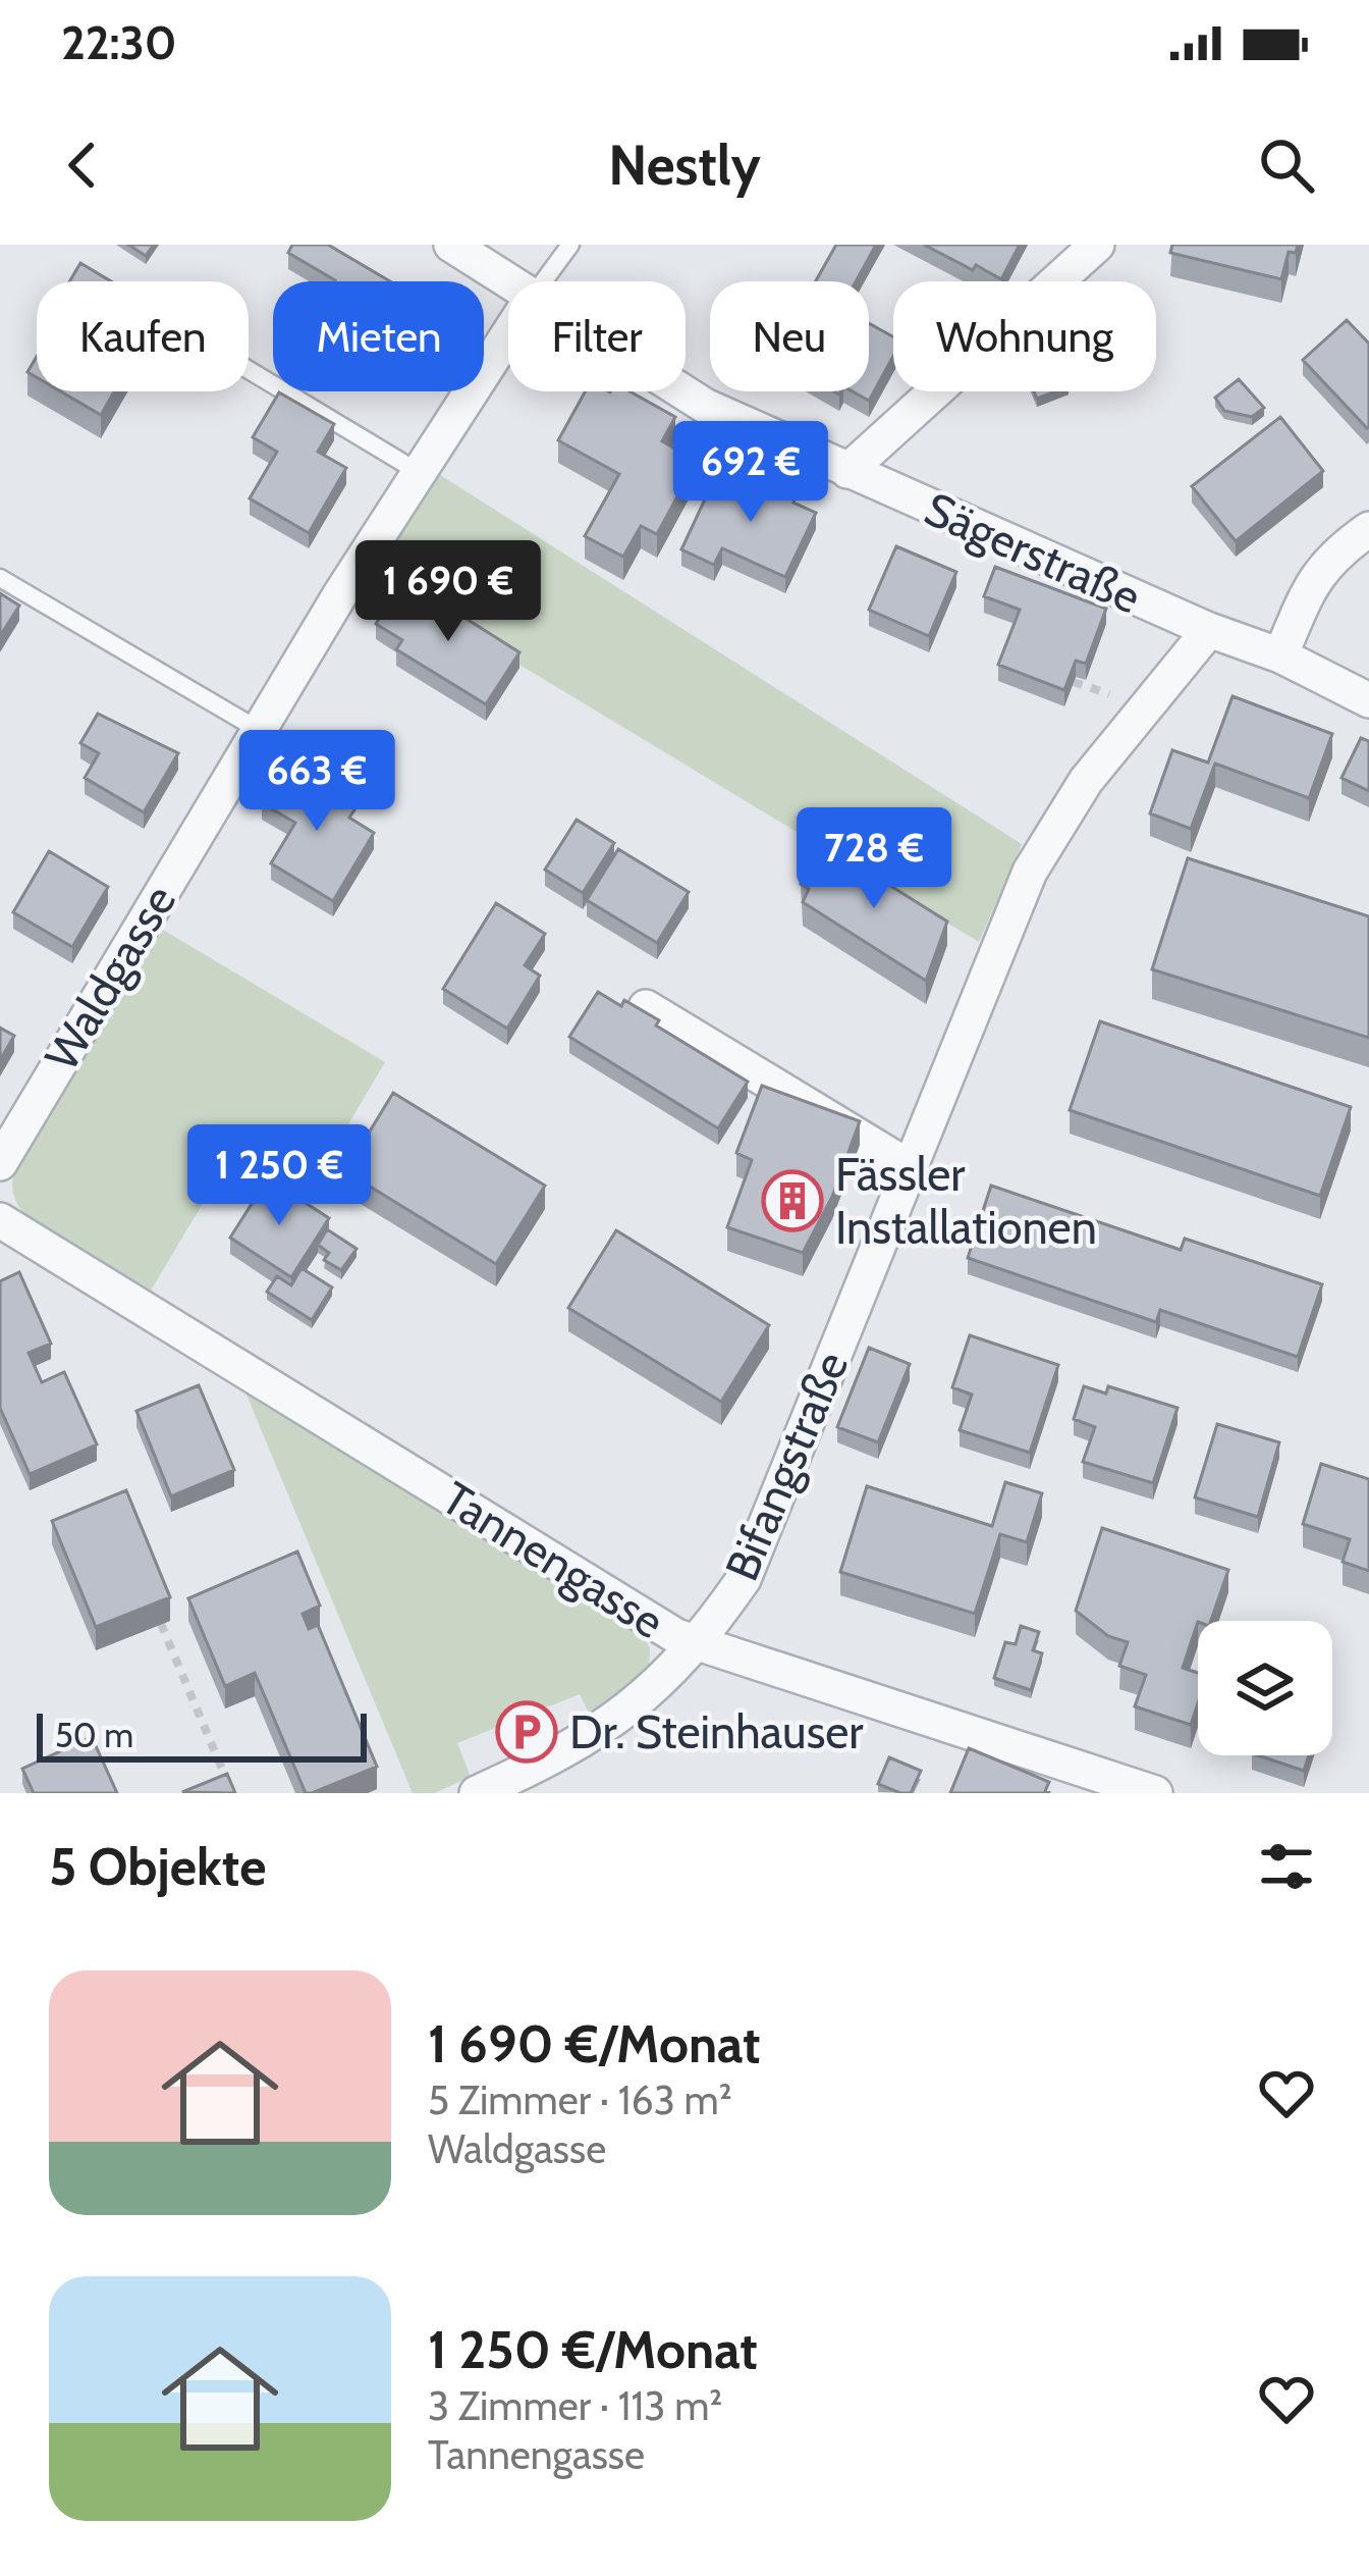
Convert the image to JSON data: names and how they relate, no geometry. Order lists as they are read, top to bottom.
{
  "streets": {
    "street": [
      "Sägerstraße",
      "Waldgasse",
      "Bifangstraße",
      "Tannengasse"
    ]
  },
  "crossings": [
    ["Sägerstraße", "Bifangstraße"],
    ["Bifangstraße", "Tannengasse"]
  ],
  "places": {
    "building": ["Fässler Installationen"],
    "parking": ["Dr. Steinhauser"]
  },
  "scale_bar": "50 m",
  "page": {
    "status": "22:30",
    "header": "Nestly",
    "chip": [
      "Kaufen",
      "Mieten",
      "Filter",
      "Neu",
      "Wohnung"
    ],
    "price": [
      "692 €",
      "1 690 €",
      "663 €",
      "728 €",
      "1 250 €"
    ],
    "scale": "50 m",
    "heading": "5 Objekte",
    "list": [
      {
        "name": "1 690 €/Monat",
        "note": "5 Zimmer · 163 m² · Waldgasse"
      },
      {
        "name": "1 250 €/Monat",
        "note": "3 Zimmer · 113 m² · Tannengasse"
      }
    ]
  }
}
